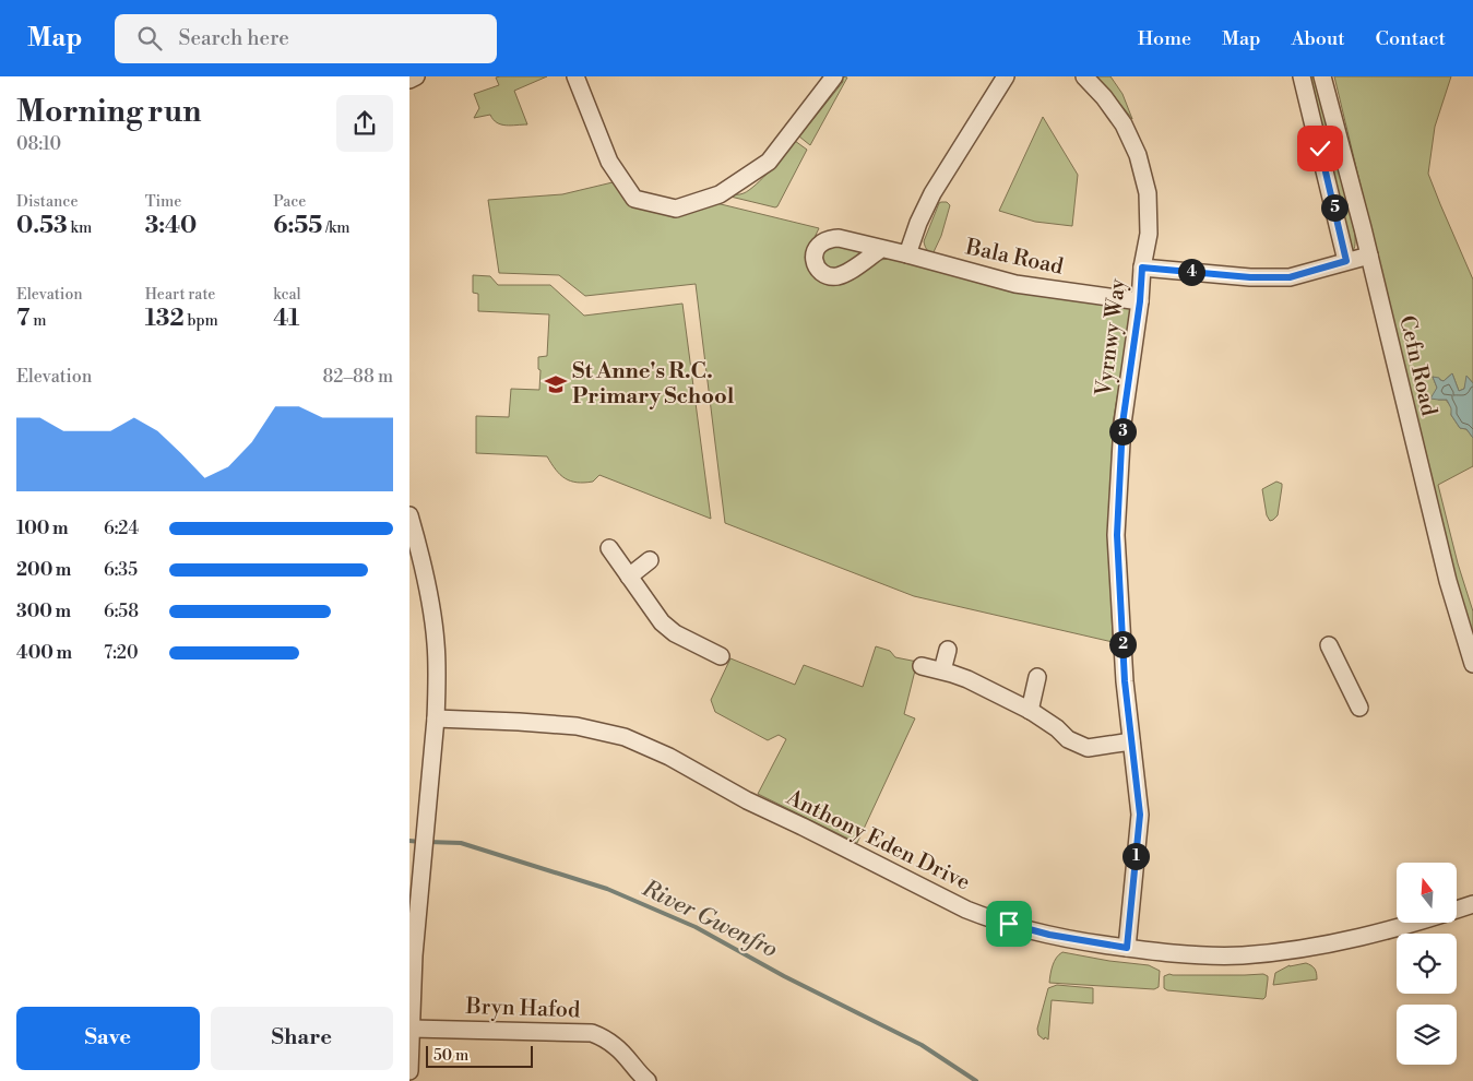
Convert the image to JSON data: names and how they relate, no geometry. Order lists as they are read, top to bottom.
{
  "streets": {
    "street": [
      "Bala Road",
      "Vyrnwy Way",
      "Cefn Road",
      "Anthony Eden Drive",
      "Bryn Hafod"
    ]
  },
  "crossings": [
    ["Bala Road", "Vyrnwy Way"],
    ["Vyrnwy Way", "Anthony Eden Drive"]
  ],
  "water": ["River Gwenfro"],
  "places": {
    "school or university": ["St Anne's R.C. Primary School"]
  },
  "scale_bar": "50 m",
  "north": "top",
  "page": {
    "header": "Map",
    "search": "Search here",
    "nav": [
      "Home",
      "Map",
      "About",
      "Contact"
    ],
    "heading": ["Morning run", "08:10"],
    "stats": [
      ["Distance", "0.53 km"],
      ["Time", "3:40"],
      ["Pace", "6:55 /km"],
      ["Elevation", "7 m"],
      ["Heart rate", "132 bpm"],
      ["kcal", "41"]
    ],
    "pins": [
      "5",
      "4",
      "3",
      "2",
      "1"
    ],
    "chart": ["Elevation", "82–88 m"],
    "list": [
      {
        "name": "100 m",
        "note": "6:24"
      },
      {
        "name": "200 m",
        "note": "6:35"
      },
      {
        "name": "300 m",
        "note": "6:58"
      },
      {
        "name": "400 m",
        "note": "7:20"
      }
    ],
    "buttons": ["Save", "Share"],
    "scale": "50 m"
  }
}
